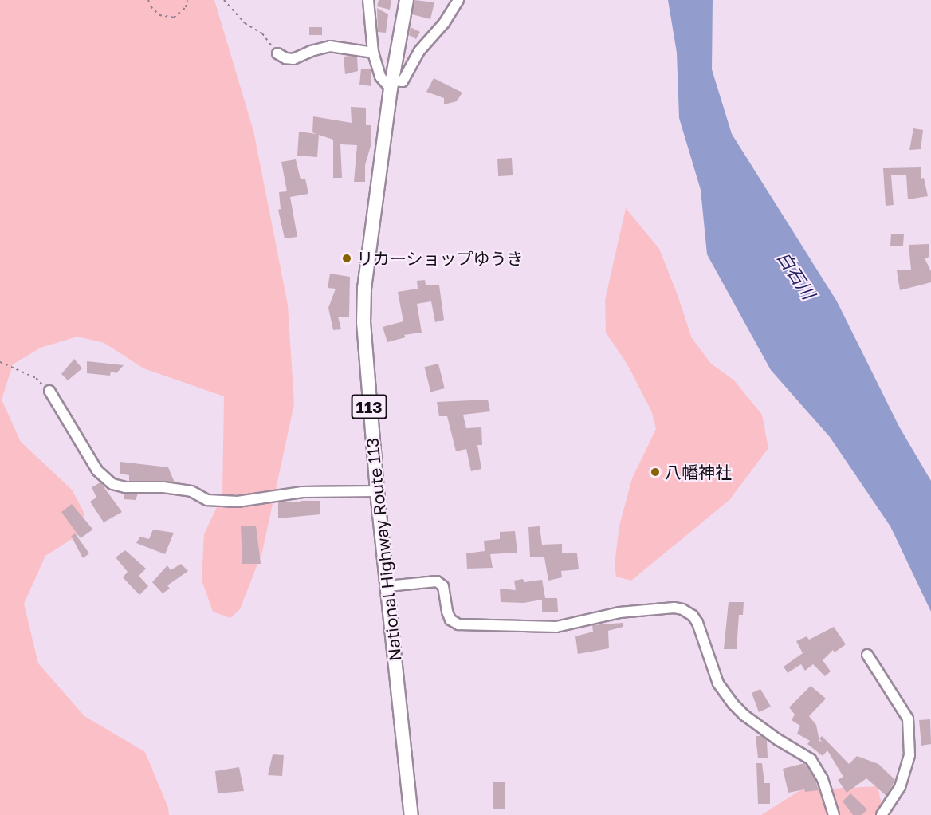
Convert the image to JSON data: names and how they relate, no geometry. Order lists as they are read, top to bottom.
{
  "streets": {
    "highway": ["113", "National Highway Route 113"]
  },
  "water": ["白石川"],
  "places": ["リカーショップゆうき", "八幡神社"]
}
